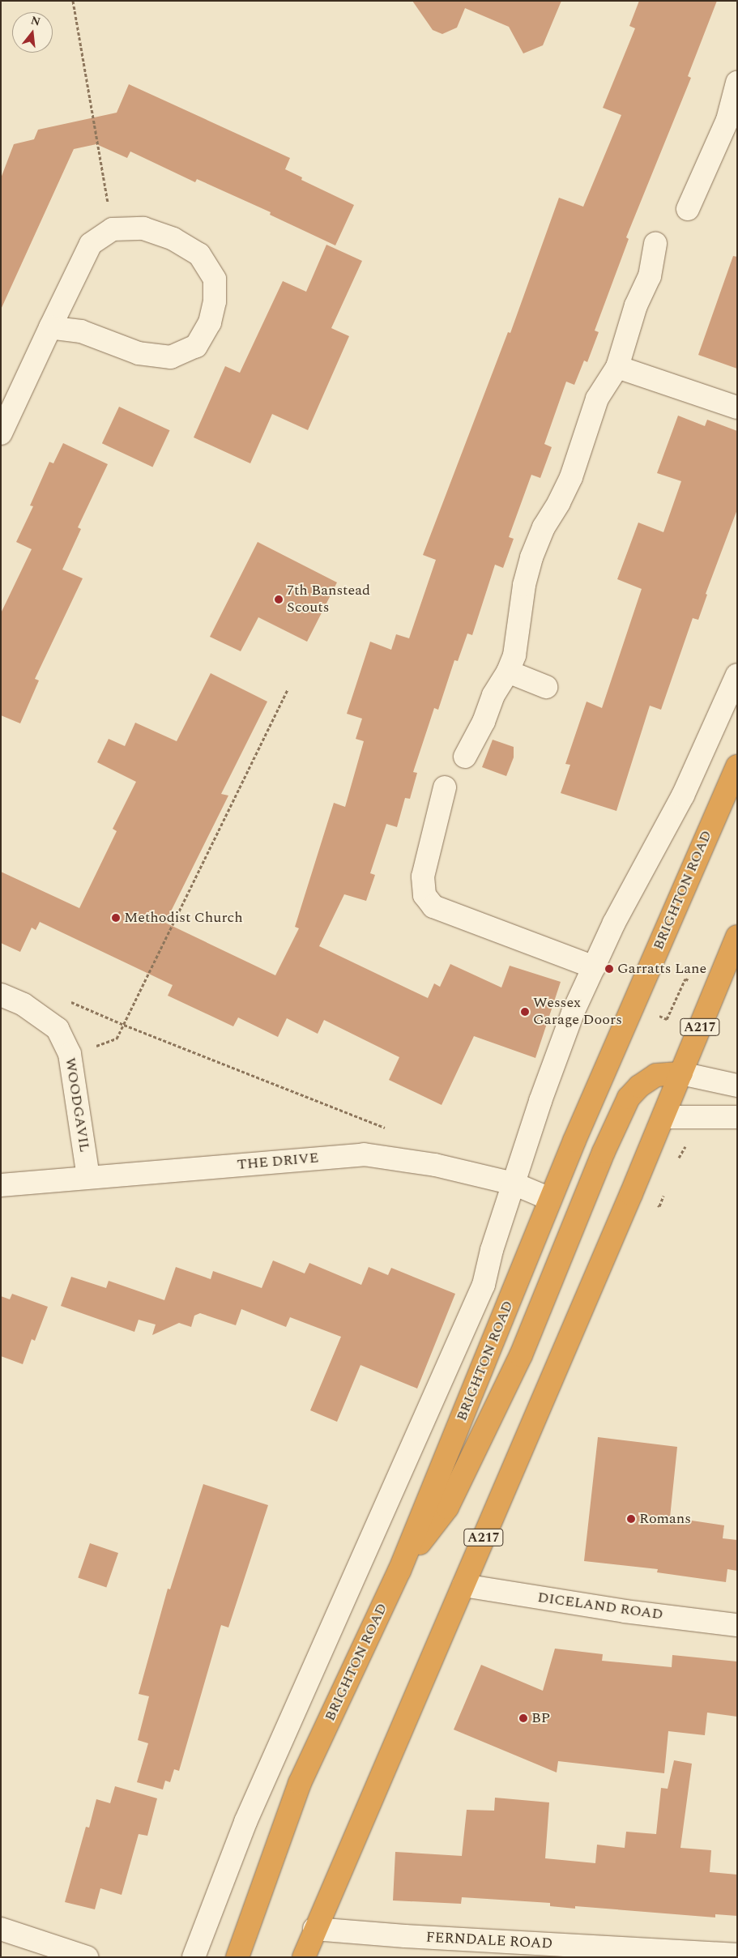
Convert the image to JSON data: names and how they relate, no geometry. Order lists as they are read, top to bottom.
{
  "streets": {
    "highway": ["BRIGHTON ROAD", "A217"],
    "street": [
      "WOODGAVIL",
      "THE DRIVE",
      "DICELAND ROAD",
      "FERNDALE ROAD"
    ]
  },
  "crossings": [
    ["BRIGHTON ROAD", "THE DRIVE"],
    ["A217", "DICELAND ROAD"],
    ["A217", "FERNDALE ROAD"],
    ["WOODGAVIL", "THE DRIVE"]
  ],
  "places": [
    "7th Banstead Scouts",
    "Methodist Church",
    "Garratts Lane",
    "Wessex Garage Doors",
    "Romans",
    "BP"
  ],
  "north": "top"
}
